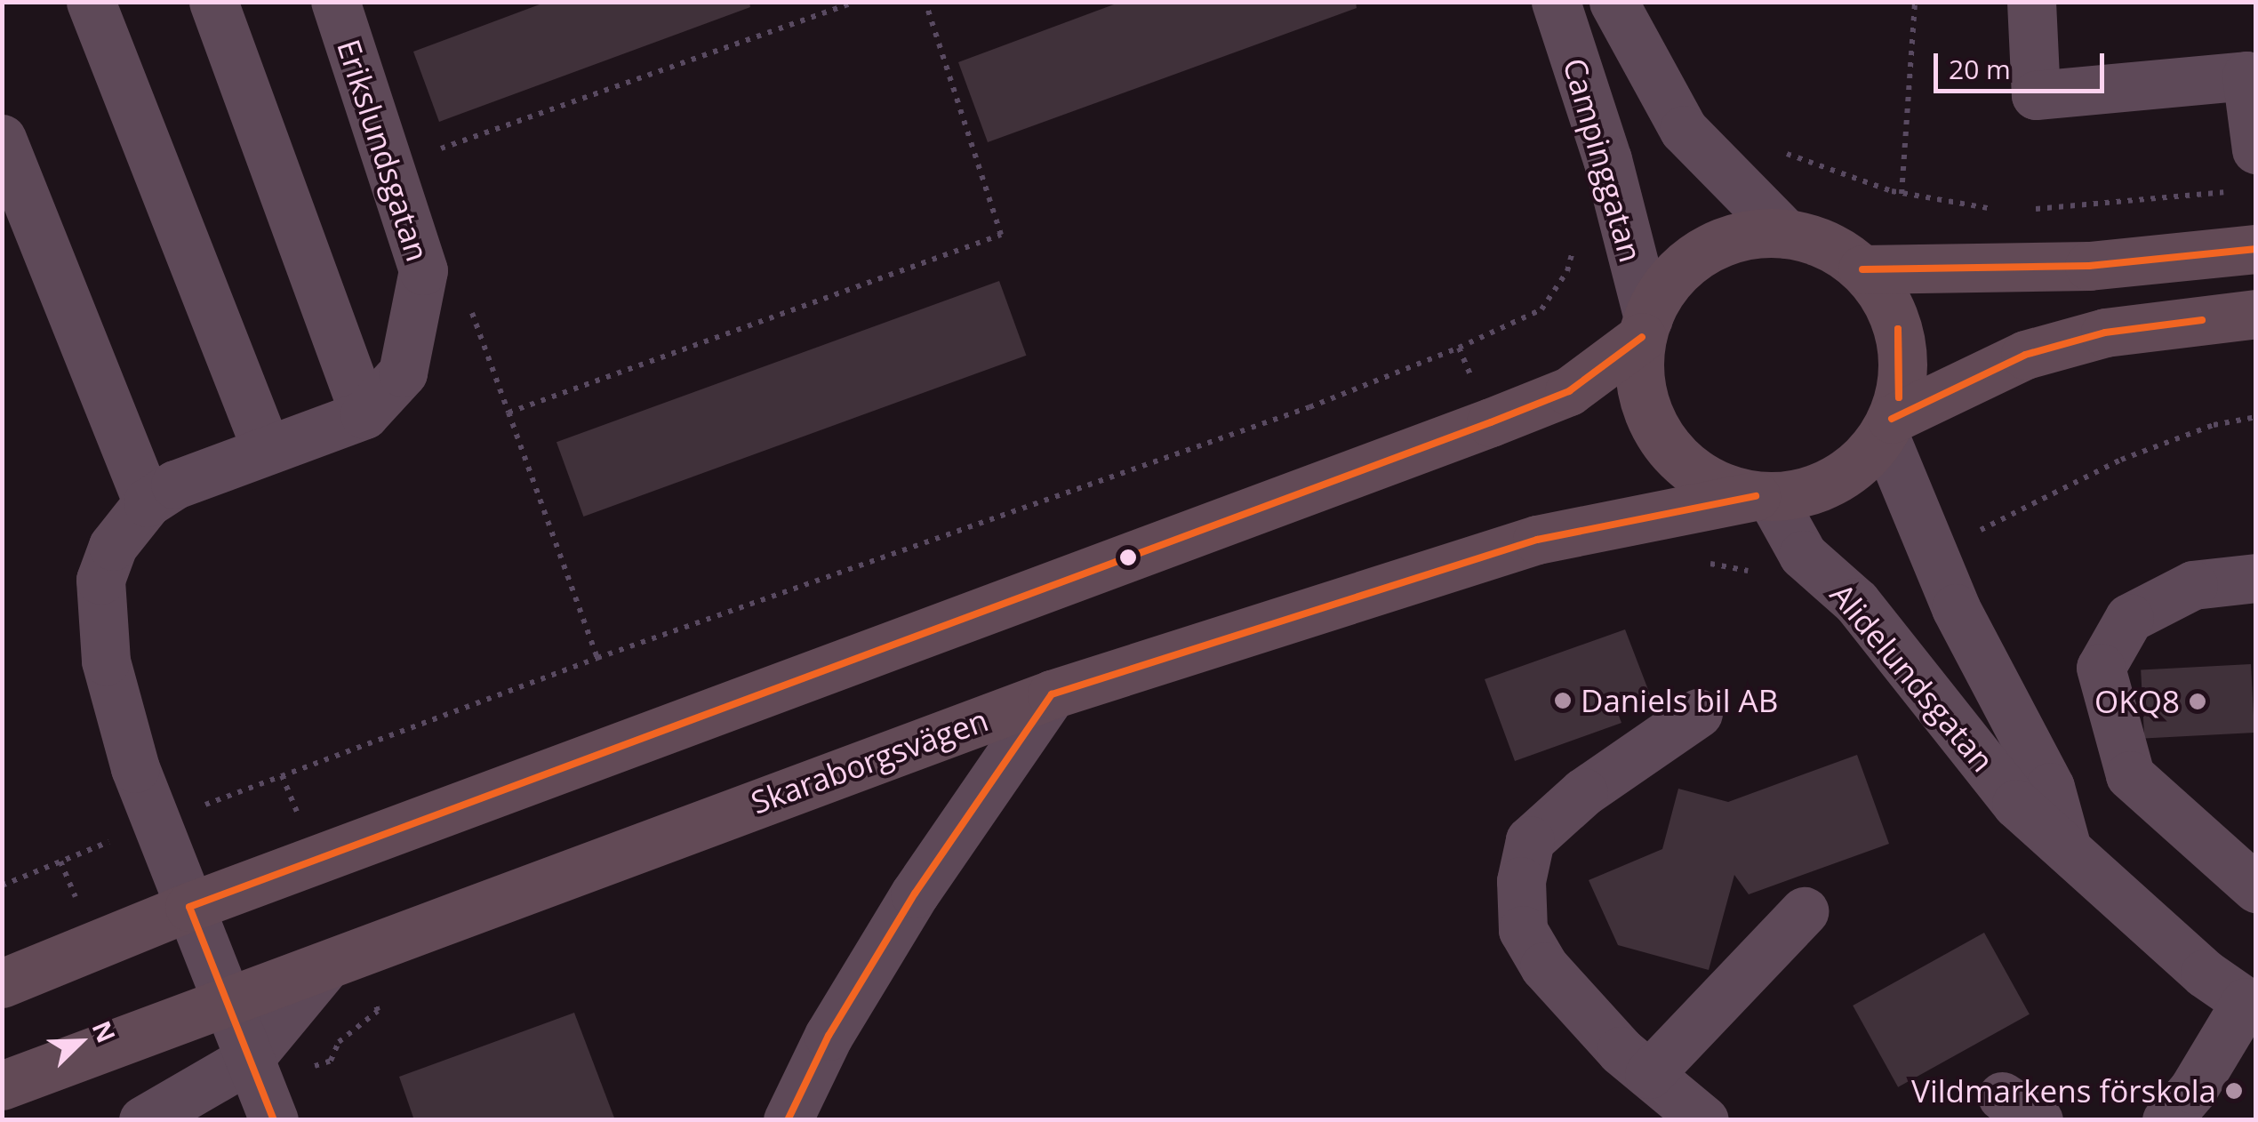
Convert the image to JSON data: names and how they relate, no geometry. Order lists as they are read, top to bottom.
{
  "streets": {
    "main road": ["Skaraborgsvägen"],
    "street": ["Erikslundsgatan", "Campinggatan", "Alidelundsgatan"]
  },
  "crossings": [
    ["Erikslundsgatan", "Skaraborgsvägen"],
    ["Campinggatan", "Alidelundsgatan"],
    ["Campinggatan", "Skaraborgsvägen"],
    ["Alidelundsgatan", "Skaraborgsvägen"]
  ],
  "places": ["Daniels bil AB", "OKQ8", "Vildmarkens förskola"],
  "scale_bar": "20 m",
  "north": "top right"
}
